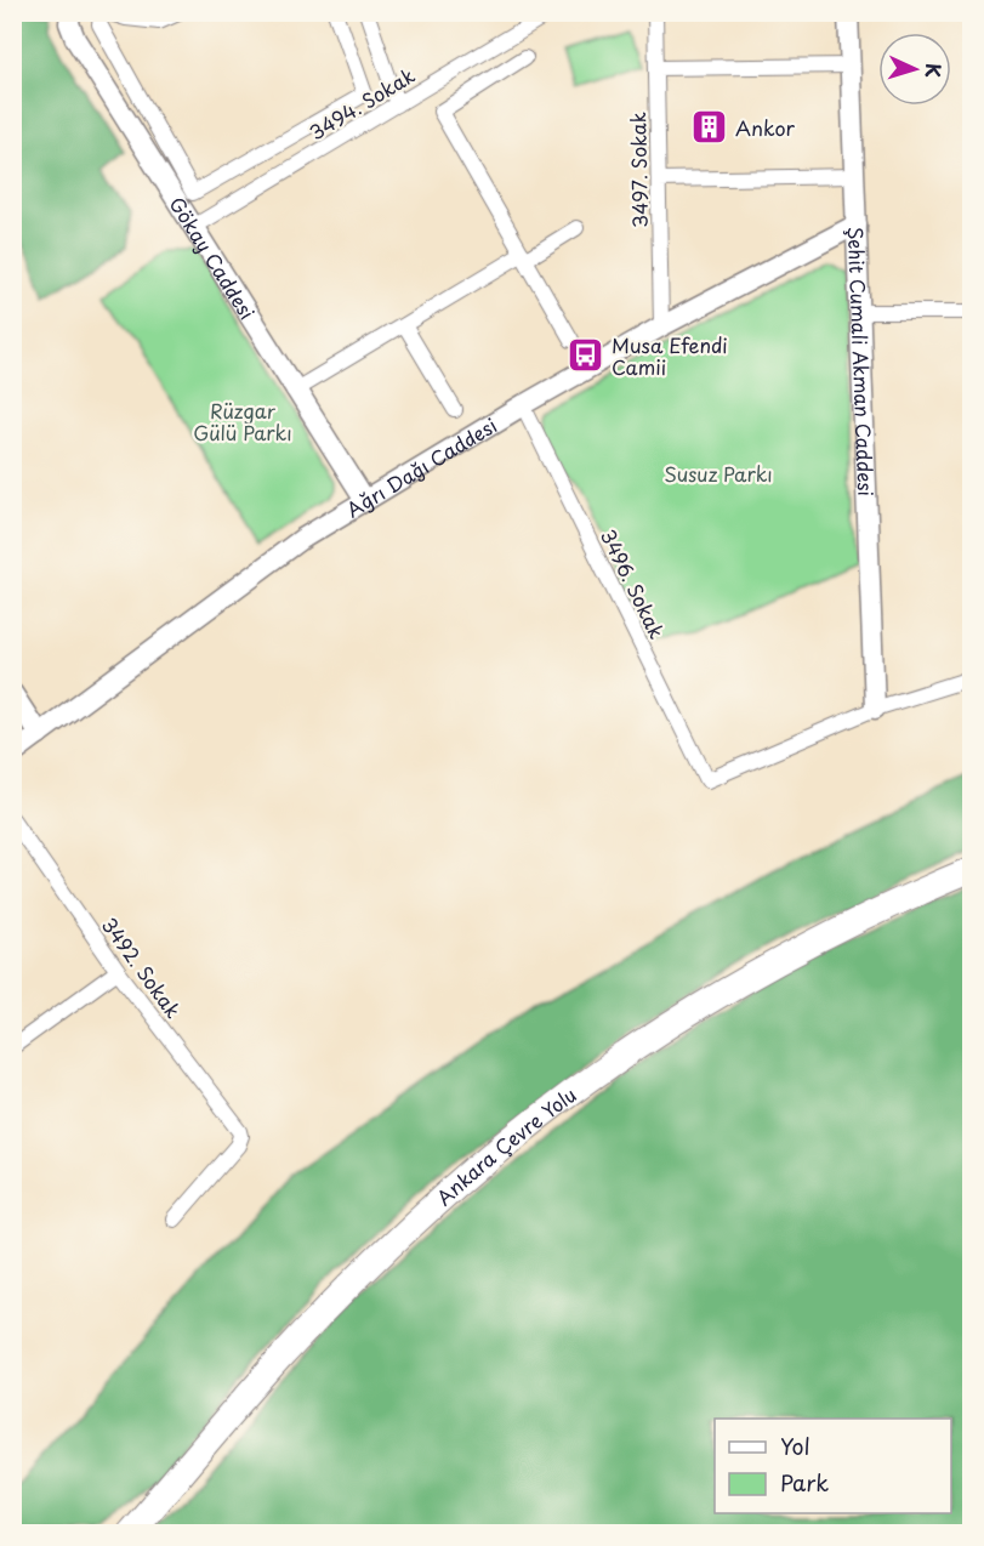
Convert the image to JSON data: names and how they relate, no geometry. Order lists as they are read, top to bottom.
{
  "streets": {
    "highway": ["Ankara Çevre Yolu"],
    "main road": ["Gökay Caddesi", "Şehit Cumali Akman Caddesi", "Ağrı Dağı Caddesi"],
    "street": [
      "3494. Sokak",
      "3497. Sokak",
      "3496. Sokak",
      "3492. Sokak"
    ]
  },
  "crossings": [
    ["3494. Sokak", "Gökay Caddesi"],
    ["3497. Sokak", "Ağrı Dağı Caddesi"],
    ["Gökay Caddesi", "Ağrı Dağı Caddesi"],
    ["Şehit Cumali Akman Caddesi", "Ağrı Dağı Caddesi"],
    ["Şehit Cumali Akman Caddesi", "3496. Sokak"],
    ["Ağrı Dağı Caddesi", "3496. Sokak"]
  ],
  "parks": ["Rüzgar Gülü Parkı", "Susuz Parkı"],
  "places": {
    "building": ["Ankor"],
    "bus stop": ["Musa Efendi Camii"]
  },
  "legend": ["Yol", "Park"],
  "north": "right"
}
